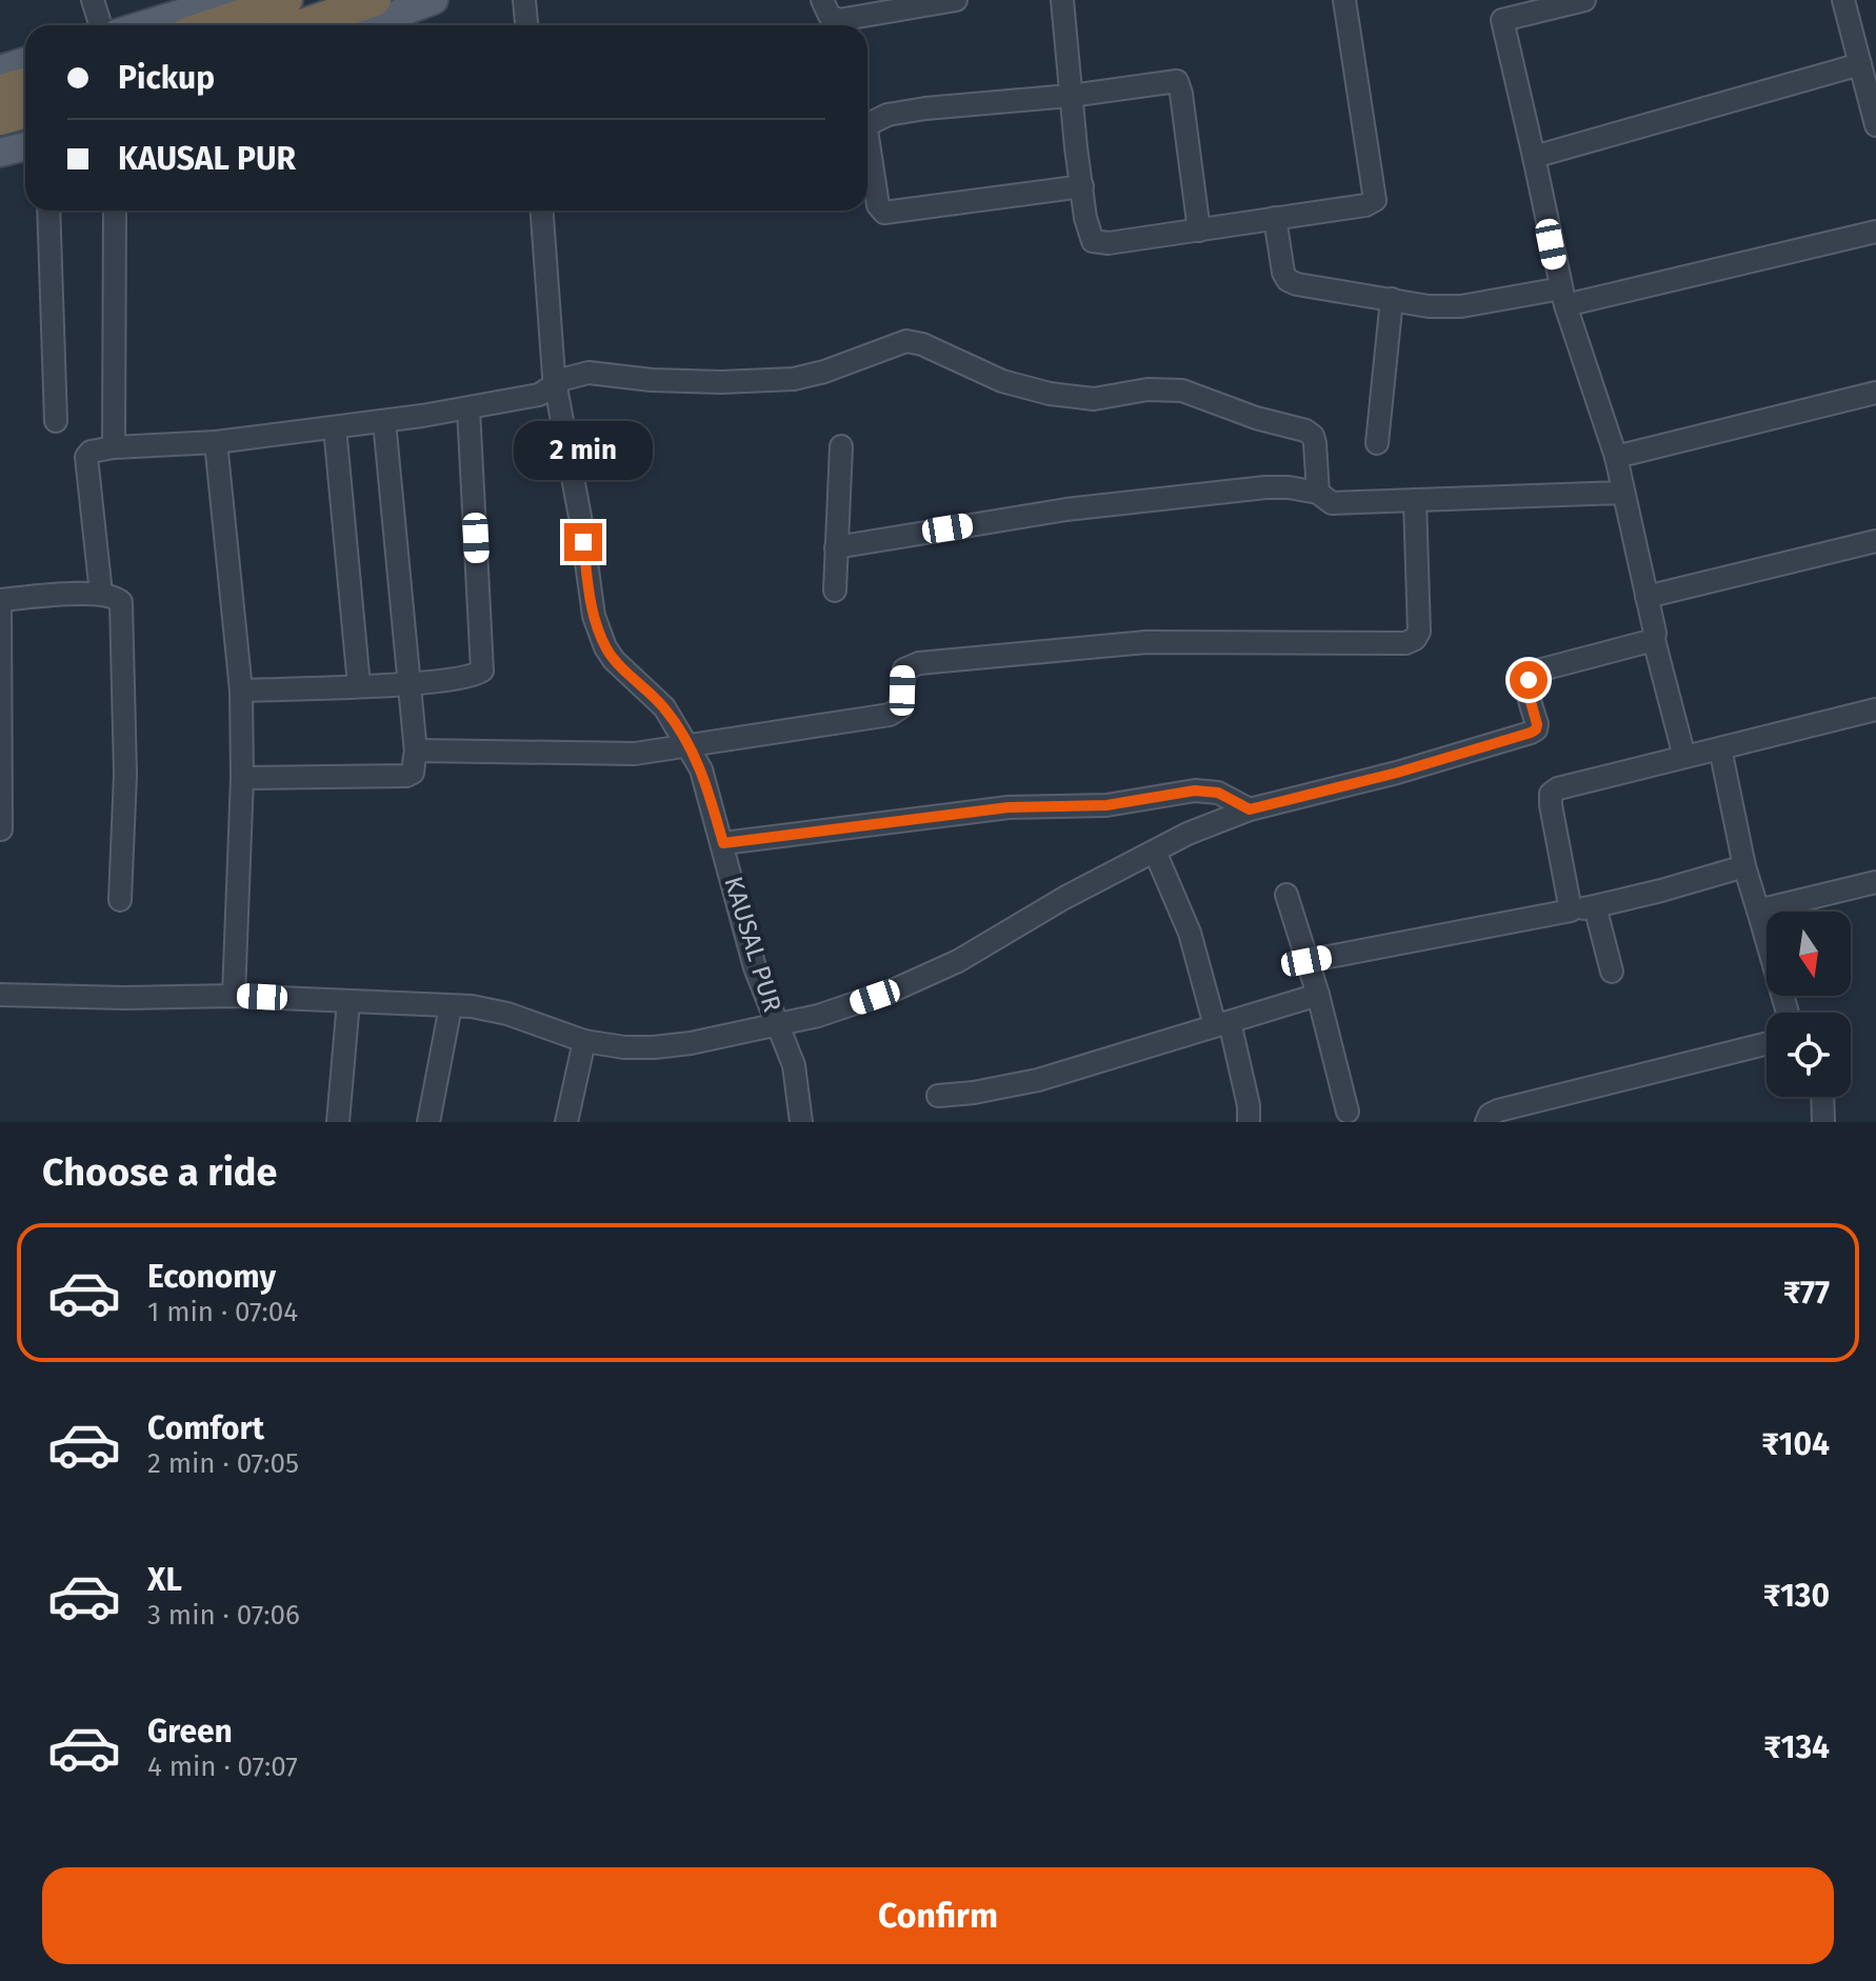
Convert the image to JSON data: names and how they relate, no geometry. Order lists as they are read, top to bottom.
{
  "streets": {
    "street": ["KAUSAL PUR"]
  },
  "north": "bottom",
  "page": {
    "banner": ["Pickup", "KAUSAL PUR"],
    "bubble": "2 min",
    "heading": "Choose a ride",
    "list": [
      {
        "name": "Economy",
        "note": "1 min · 07:04",
        "value": "₹77"
      },
      {
        "name": "Comfort",
        "note": "2 min · 07:05",
        "value": "₹104"
      },
      {
        "name": "XL",
        "note": "3 min · 07:06",
        "value": "₹130"
      },
      {
        "name": "Green",
        "note": "4 min · 07:07",
        "value": "₹134"
      }
    ],
    "buttons": "Confirm"
  }
}
